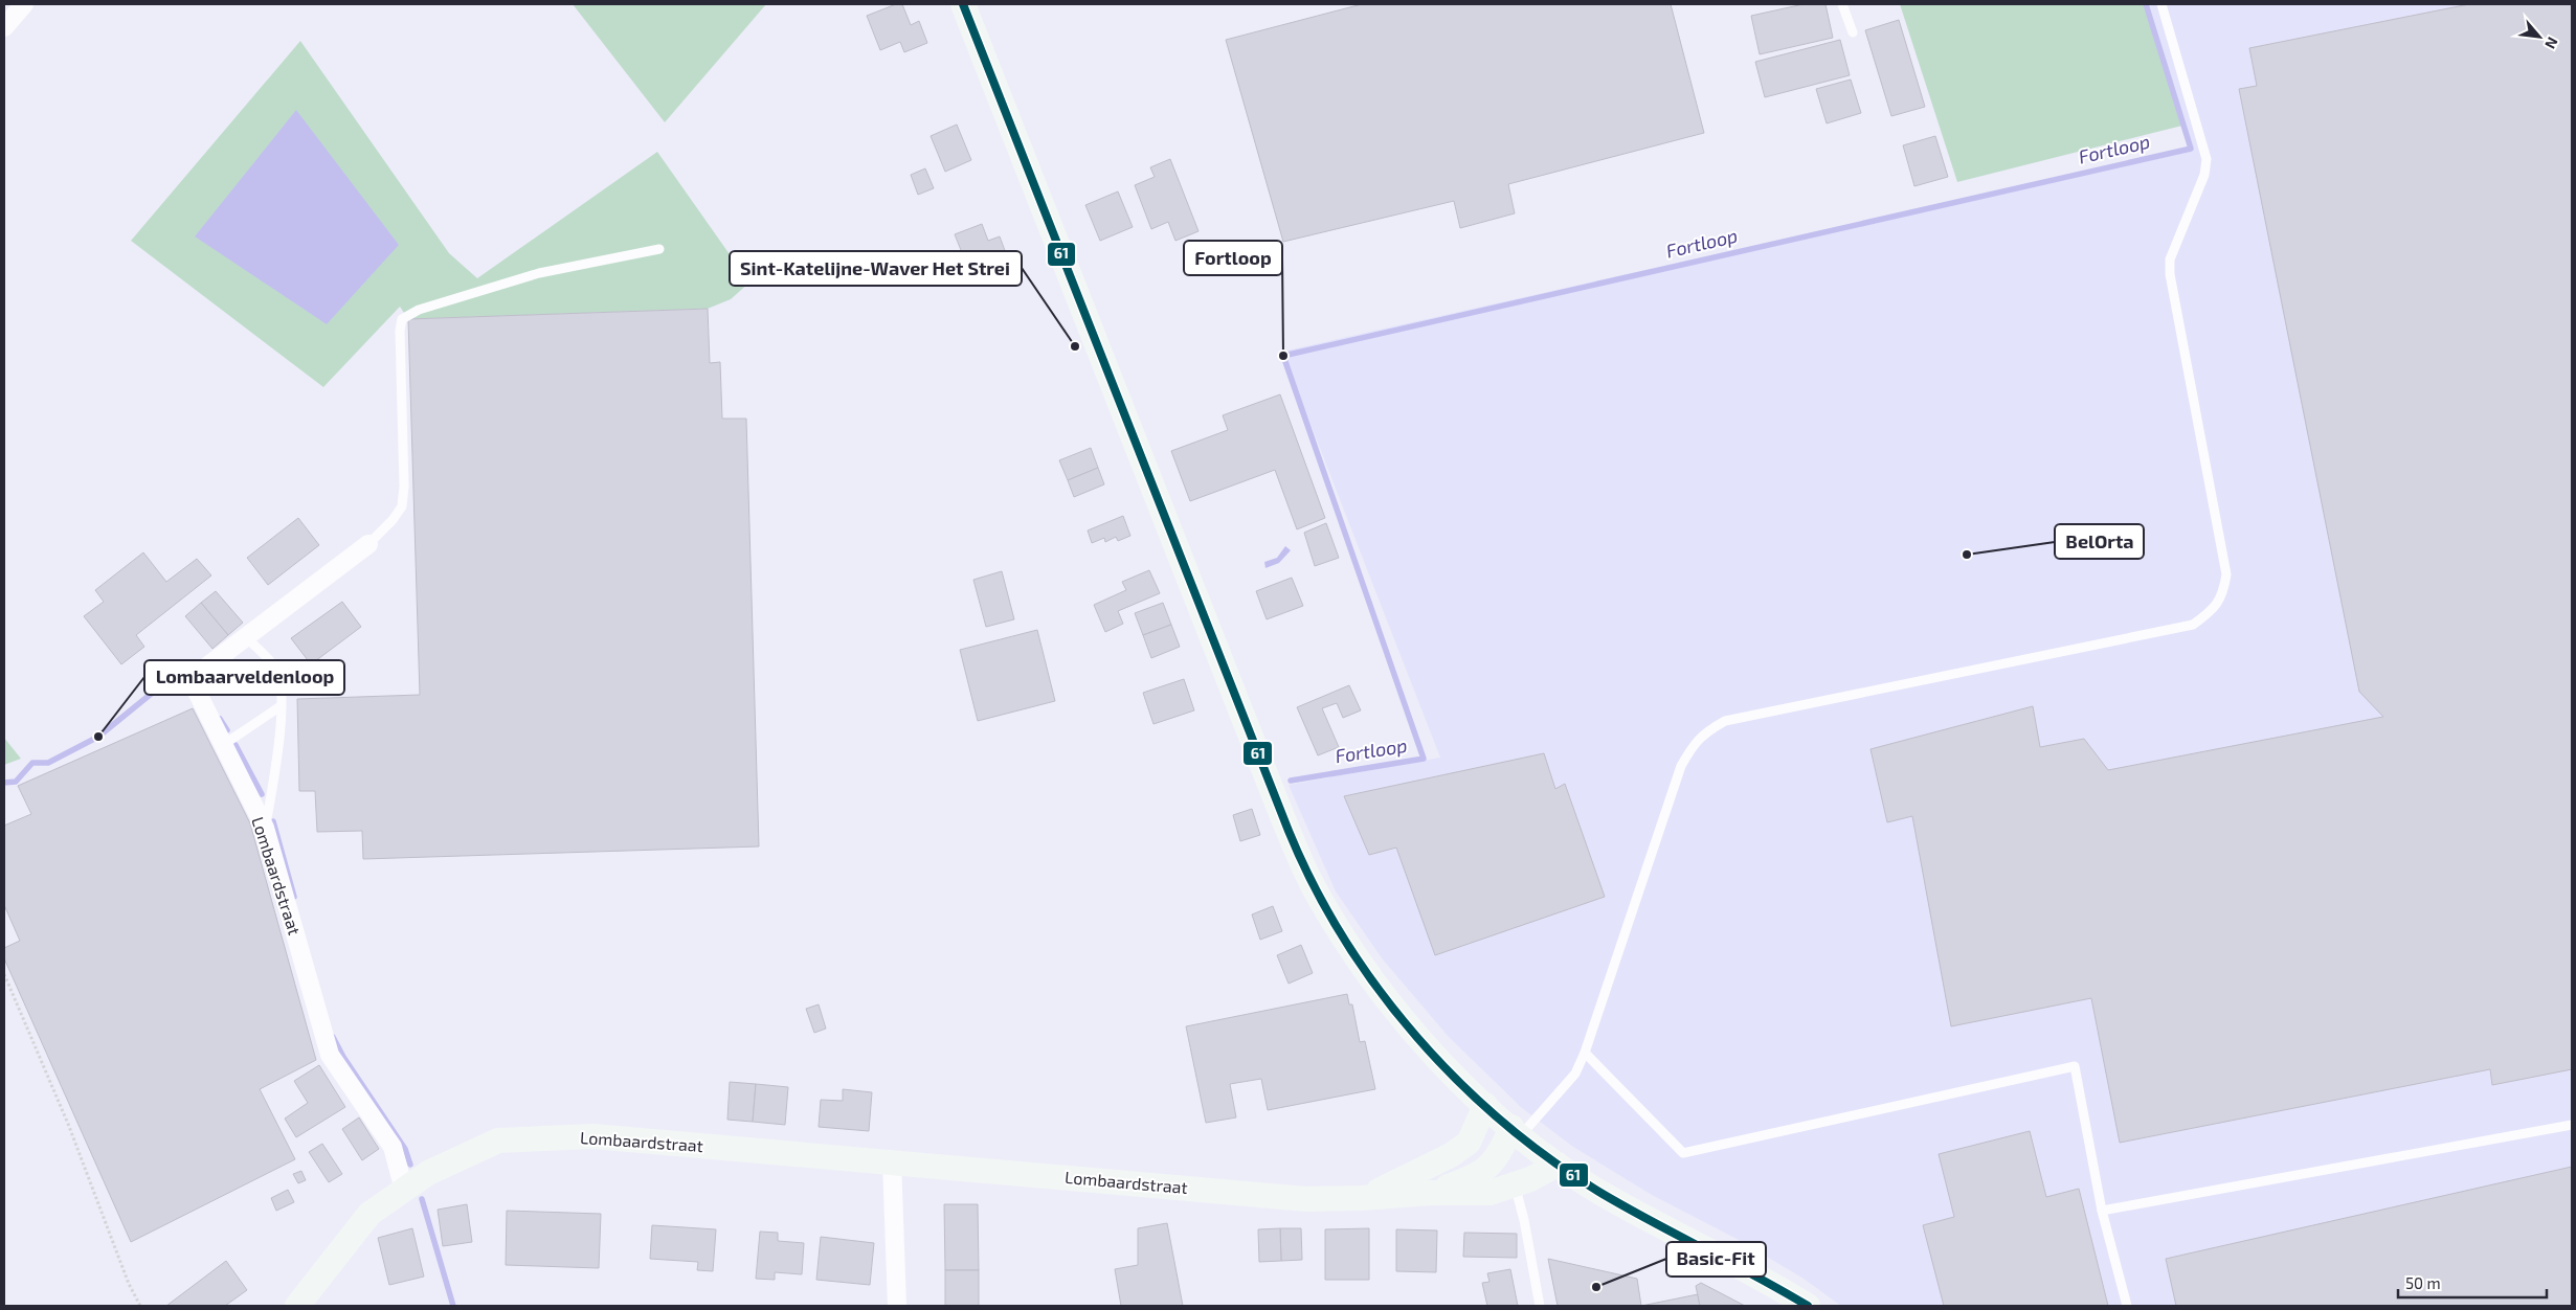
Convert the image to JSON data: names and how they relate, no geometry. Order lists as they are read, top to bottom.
{
  "streets": {
    "street": ["Lombaardstraat"]
  },
  "water": ["Fortloop"],
  "places": [
    "Sint-Katelijne-Waver Het Strei",
    "Fortloop",
    "BelOrta",
    "Lombaarveldenloop",
    "Basic-Fit"
  ],
  "lines": ["transit line 61"],
  "scale_bar": "50 m",
  "north": "bottom right"
}
